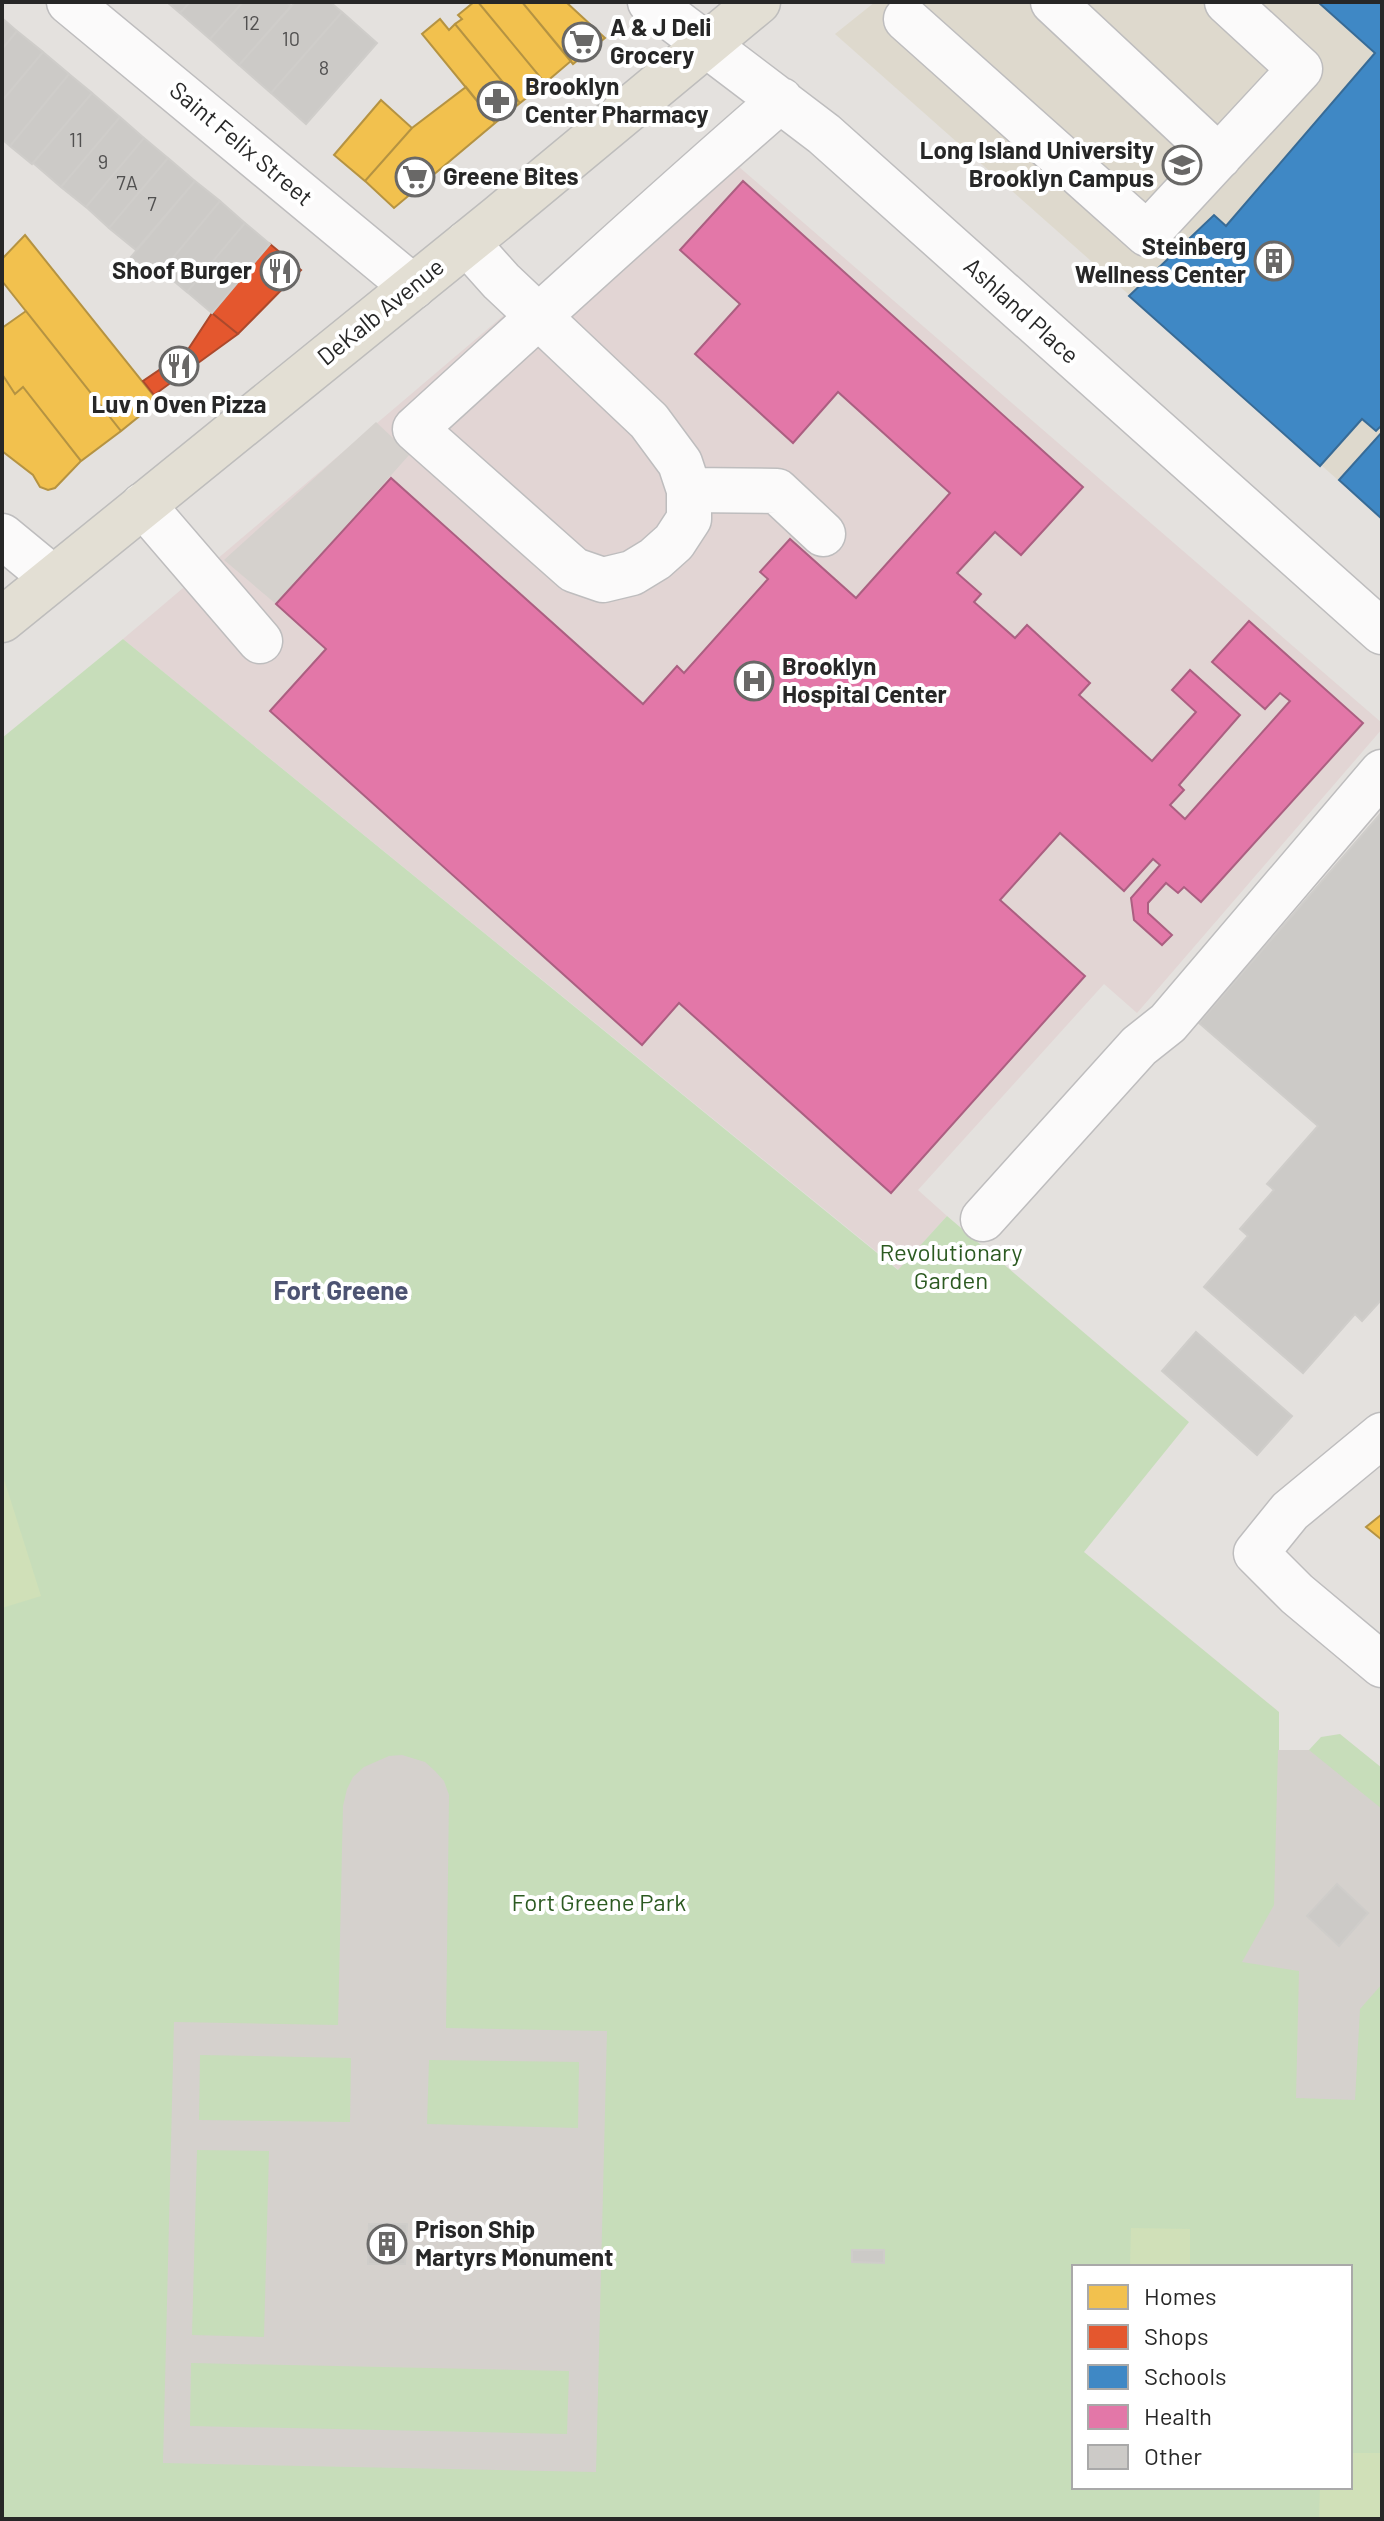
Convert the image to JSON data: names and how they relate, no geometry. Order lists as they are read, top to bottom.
{
  "streets": {
    "main road": ["DeKalb Avenue"],
    "street": ["Saint Felix Street", "Ashland Place"]
  },
  "crossings": [
    ["Saint Felix Street", "DeKalb Avenue"],
    ["Ashland Place", "DeKalb Avenue"]
  ],
  "districts": ["Fort Greene"],
  "parks": ["Revolutionary Garden", "Fort Greene Park"],
  "places": {
    "supermarket": ["A & J Deli Grocery", "Greene Bites"],
    "pharmacy": ["Brooklyn Center Pharmacy"],
    "school or university": ["Long Island University Brooklyn Campus"],
    "building": ["Steinberg Wellness Center", "Prison Ship Martyrs Monument"],
    "restaurant": ["Shoof Burger", "Luv n Oven Pizza"],
    "hospital": ["Brooklyn Hospital Center"]
  },
  "house_numbers": [
    "12",
    "10",
    "8",
    "11",
    "9",
    "7A",
    "7"
  ],
  "legend": [
    "Homes",
    "Shops",
    "Schools",
    "Health",
    "Other"
  ]
}
